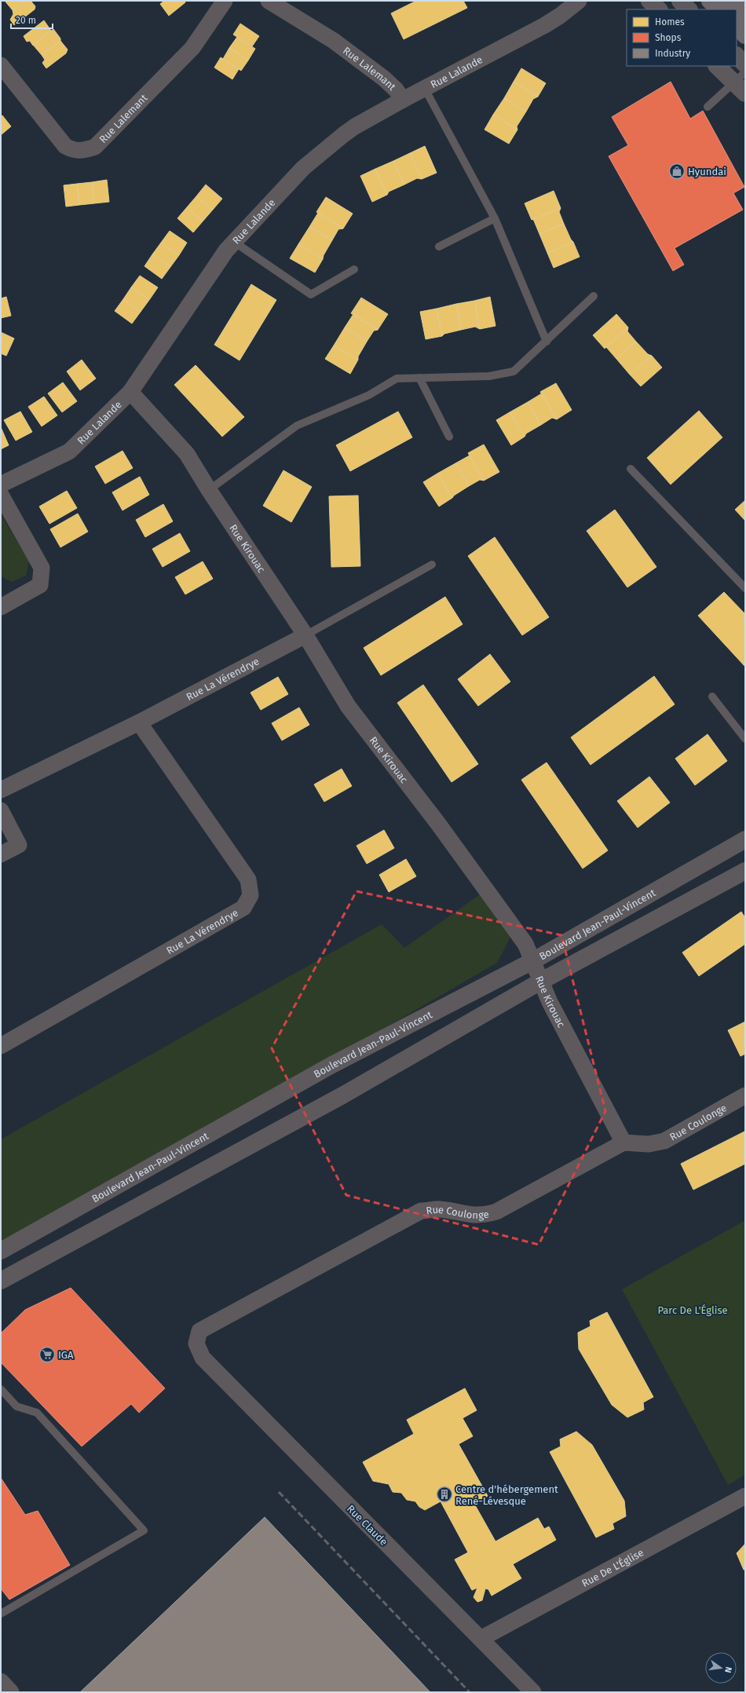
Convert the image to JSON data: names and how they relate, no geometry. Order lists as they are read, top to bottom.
{
  "streets": {
    "street": [
      "Rue Lalemant",
      "Rue Lalande",
      "Rue Kirouac",
      "Rue La Vérendrye",
      "Boulevard Jean-Paul-Vincent",
      "Rue Coulonge",
      "Rue Claude",
      "Rue De L'Église"
    ]
  },
  "crossings": [
    ["Rue Lalemant", "Rue Lalande"],
    ["Rue Lalande", "Rue Kirouac"],
    ["Rue Kirouac", "Rue La Vérendrye"],
    ["Rue Kirouac", "Boulevard Jean-Paul-Vincent"],
    ["Rue Kirouac", "Rue Coulonge"],
    ["Rue Coulonge", "Rue Claude"],
    ["Rue Claude", "Rue De L'Église"]
  ],
  "parks": ["Parc De L'Église"],
  "places": {
    "shop": ["Hyundai"],
    "supermarket": ["IGA"],
    "building": ["Centre d'hébergement René-Lévesque"]
  },
  "legend": ["Homes", "Shops", "Industry"],
  "scale_bar": "20 m",
  "north": "right"
}
